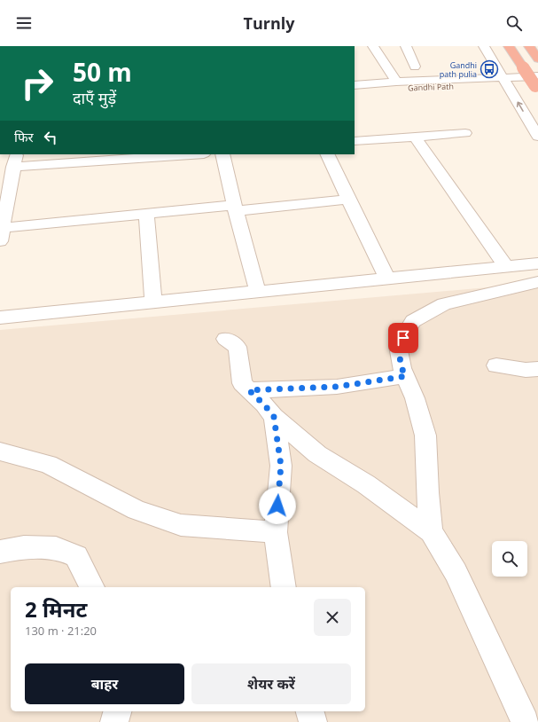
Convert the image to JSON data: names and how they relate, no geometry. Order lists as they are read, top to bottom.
{
  "streets": {
    "street": ["Gandhi Path"]
  },
  "places": {
    "bus stop": ["Gandhi path pulia"]
  },
  "page": {
    "header": "Turnly",
    "turn": ["50 m", "दाएँ मुड़ें"],
    "then": "फिर",
    "heading": ["2 मिनट", "130 m · 21:20"],
    "buttons": ["बाहर", "शेयर करें"]
  }
}
